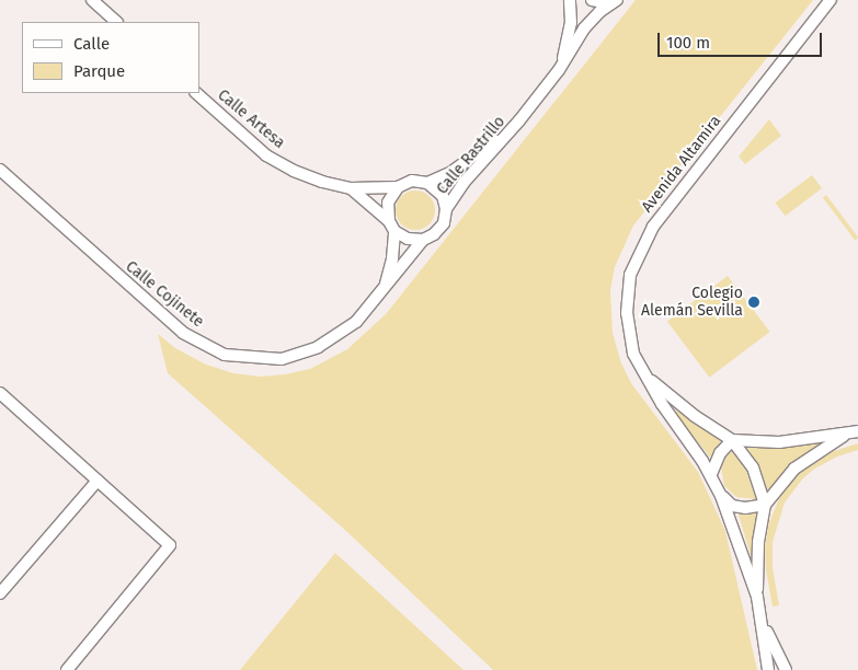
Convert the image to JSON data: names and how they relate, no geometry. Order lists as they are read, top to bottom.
{
  "streets": {
    "street": [
      "Calle Artesa",
      "Calle Rastrillo",
      "Avenida Altamira",
      "Calle Cojinete"
    ]
  },
  "crossings": [
    ["Calle Artesa", "Calle Rastrillo"],
    ["Calle Artesa", "Calle Cojinete"],
    ["Calle Rastrillo", "Calle Cojinete"]
  ],
  "places": ["Colegio Alemán Sevilla"],
  "legend": ["Calle", "Parque"],
  "scale_bar": "100 m"
}
